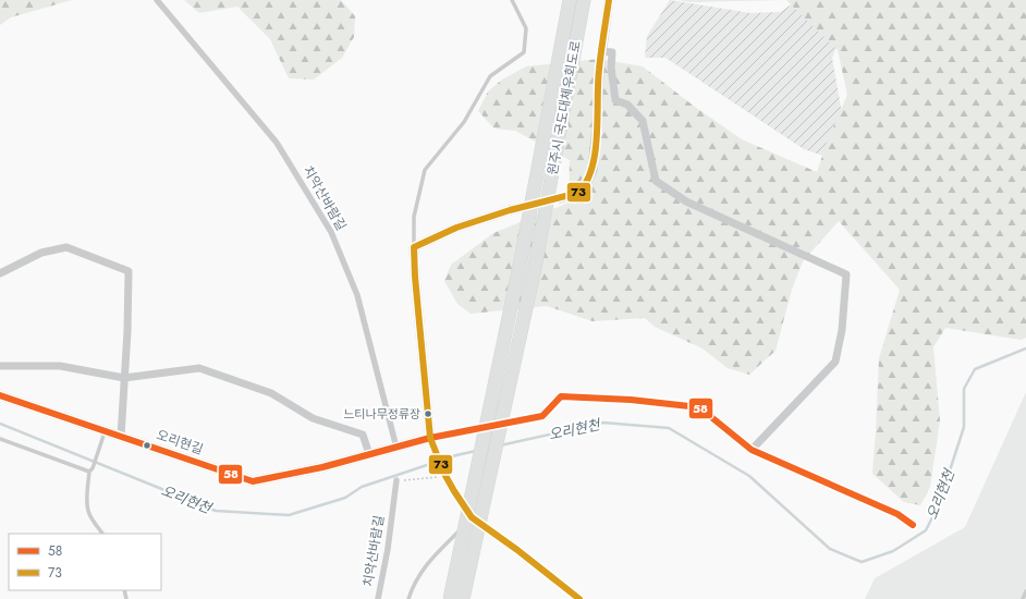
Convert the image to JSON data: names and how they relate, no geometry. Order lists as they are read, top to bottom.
{
  "streets": {
    "highway": ["원주시 국도대체우회도로"],
    "street": ["치악산바람길", "오리현길"]
  },
  "crossings": [
    ["치악산바람길", "오리현길"]
  ],
  "water": ["오리현천"],
  "places": ["느티나무정류장"],
  "lines": ["transit line 73", "transit line 58"],
  "legend": ["58", "73"]
}
